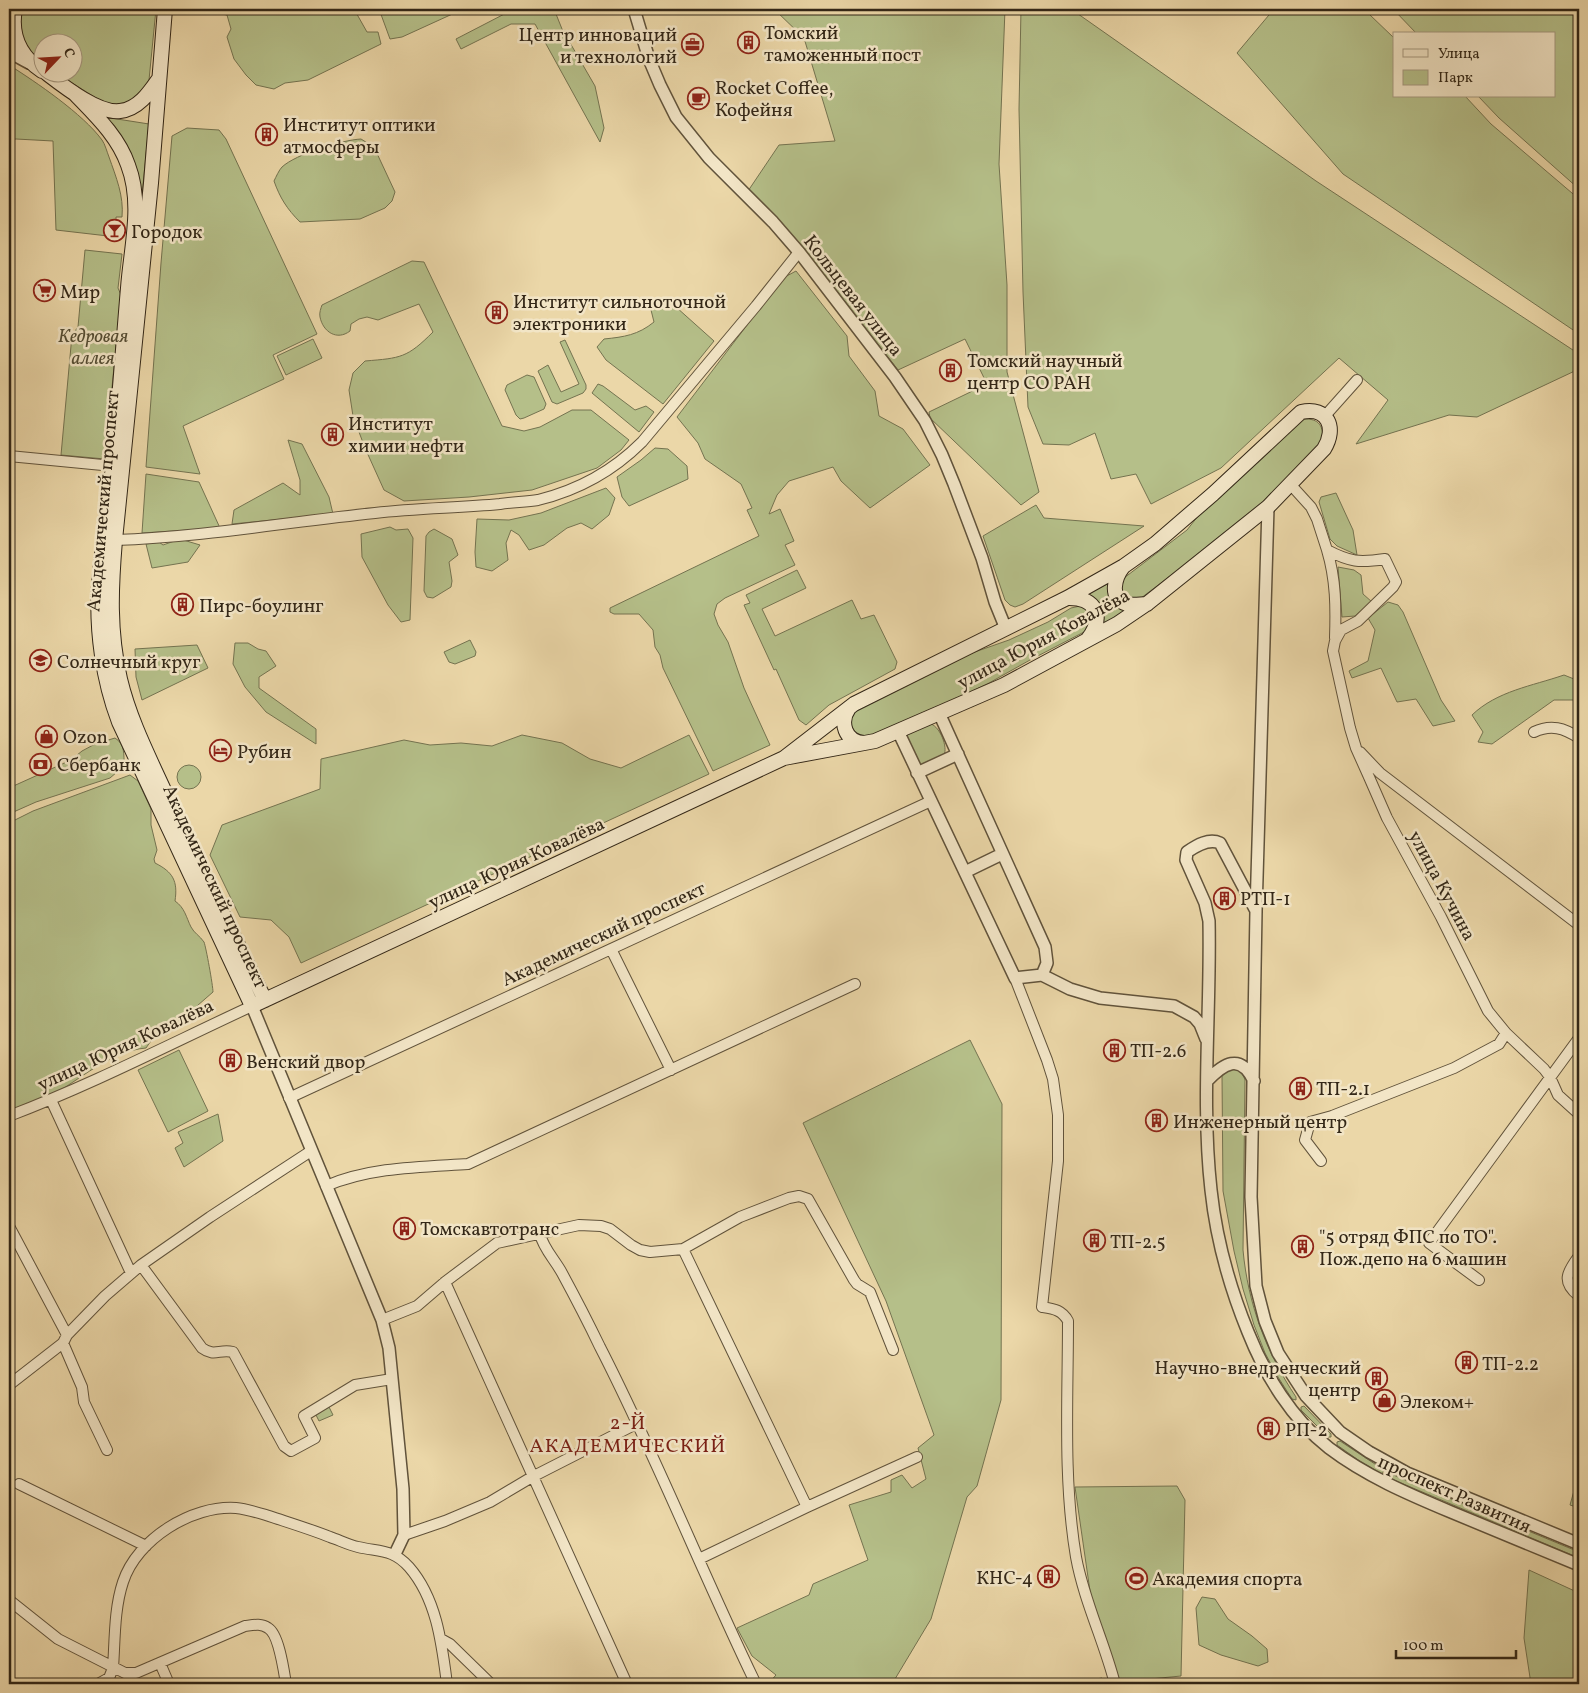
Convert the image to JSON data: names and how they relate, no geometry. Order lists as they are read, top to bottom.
{
  "streets": {
    "main road": ["Академический проспект", "улица Юрия Ковалёва"],
    "street": ["Кольцевая улица", "улица Кучина", "проспект Развития"]
  },
  "crossings": [
    ["Кольцевая улица", "улица Юрия Ковалёва"],
    ["Академический проспект", "улица Юрия Ковалёва"],
    ["улица Юрия Ковалёва", "улица Кучина"],
    ["улица Юрия Ковалёва", "проспект Развития"]
  ],
  "districts": ["2-Й АКАДЕМИЧЕСКИЙ"],
  "parks": ["Кедровая аллея"],
  "places": {
    "building": [
      "Томский таможенный пост",
      "Институт оптики атмосферы",
      "Институт сильноточной электроники",
      "Томский научный центр СО РАН",
      "Институт химии нефти",
      "Пирс-боулинг",
      "РТП-1",
      "ТП-2.6",
      "Венский двор",
      "ТП-2.1",
      "Инженерный центр",
      "Томскавтотранс",
      "ТП-2.5",
      "\"5 отряд ФПС по ТО\". Пож.депо на 6 машин",
      "ТП-2.2",
      "Научно-внедренческий центр",
      "РП-2",
      "КНС-4"
    ],
    "office": ["Центр инноваций и технологий"],
    "cafe": ["Rocket Coffee, Кофейня"],
    "bar": ["Городок"],
    "supermarket": ["Мир"],
    "school or university": ["Солнечный круг"],
    "shop": ["Ozon", "Элеком+"],
    "hotel": ["Рубин"],
    "bank": ["Сбербанк"],
    "sports": ["Академия спорта"]
  },
  "legend": ["Улица", "Парк"],
  "scale_bar": "100 m",
  "north": "top right"
}
